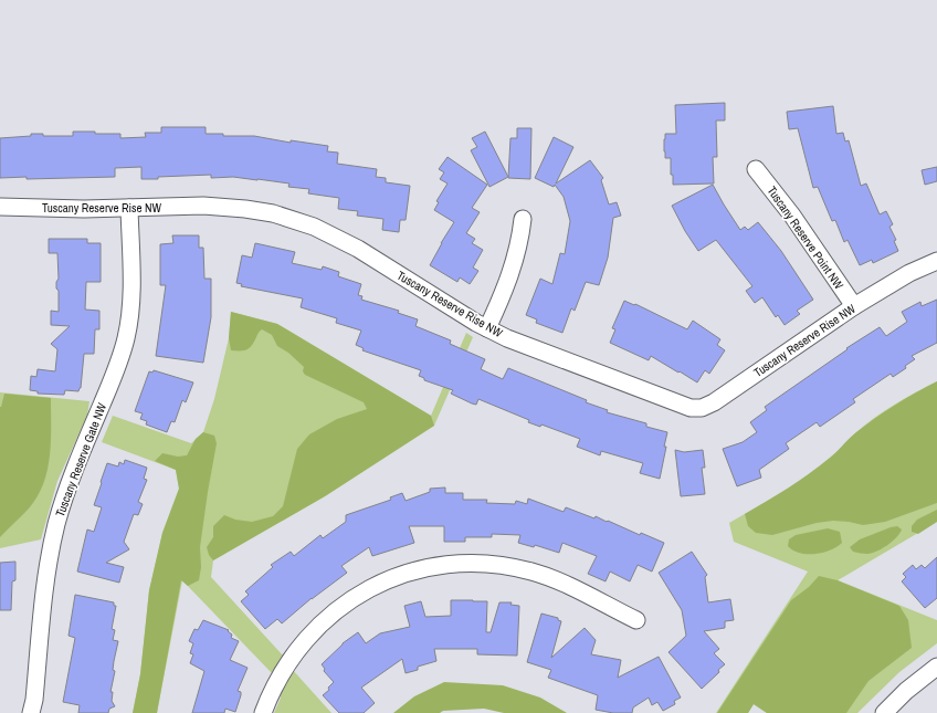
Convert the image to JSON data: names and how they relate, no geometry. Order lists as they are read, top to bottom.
{
  "streets": {
    "street": ["Tuscany Reserve Rise NW", "Tuscany Reserve Point NW", "Tuscany Reserve Gate NW"]
  },
  "crossings": [
    ["Tuscany Reserve Rise NW", "Tuscany Reserve Point NW"],
    ["Tuscany Reserve Rise NW", "Tuscany Reserve Gate NW"]
  ]
}
